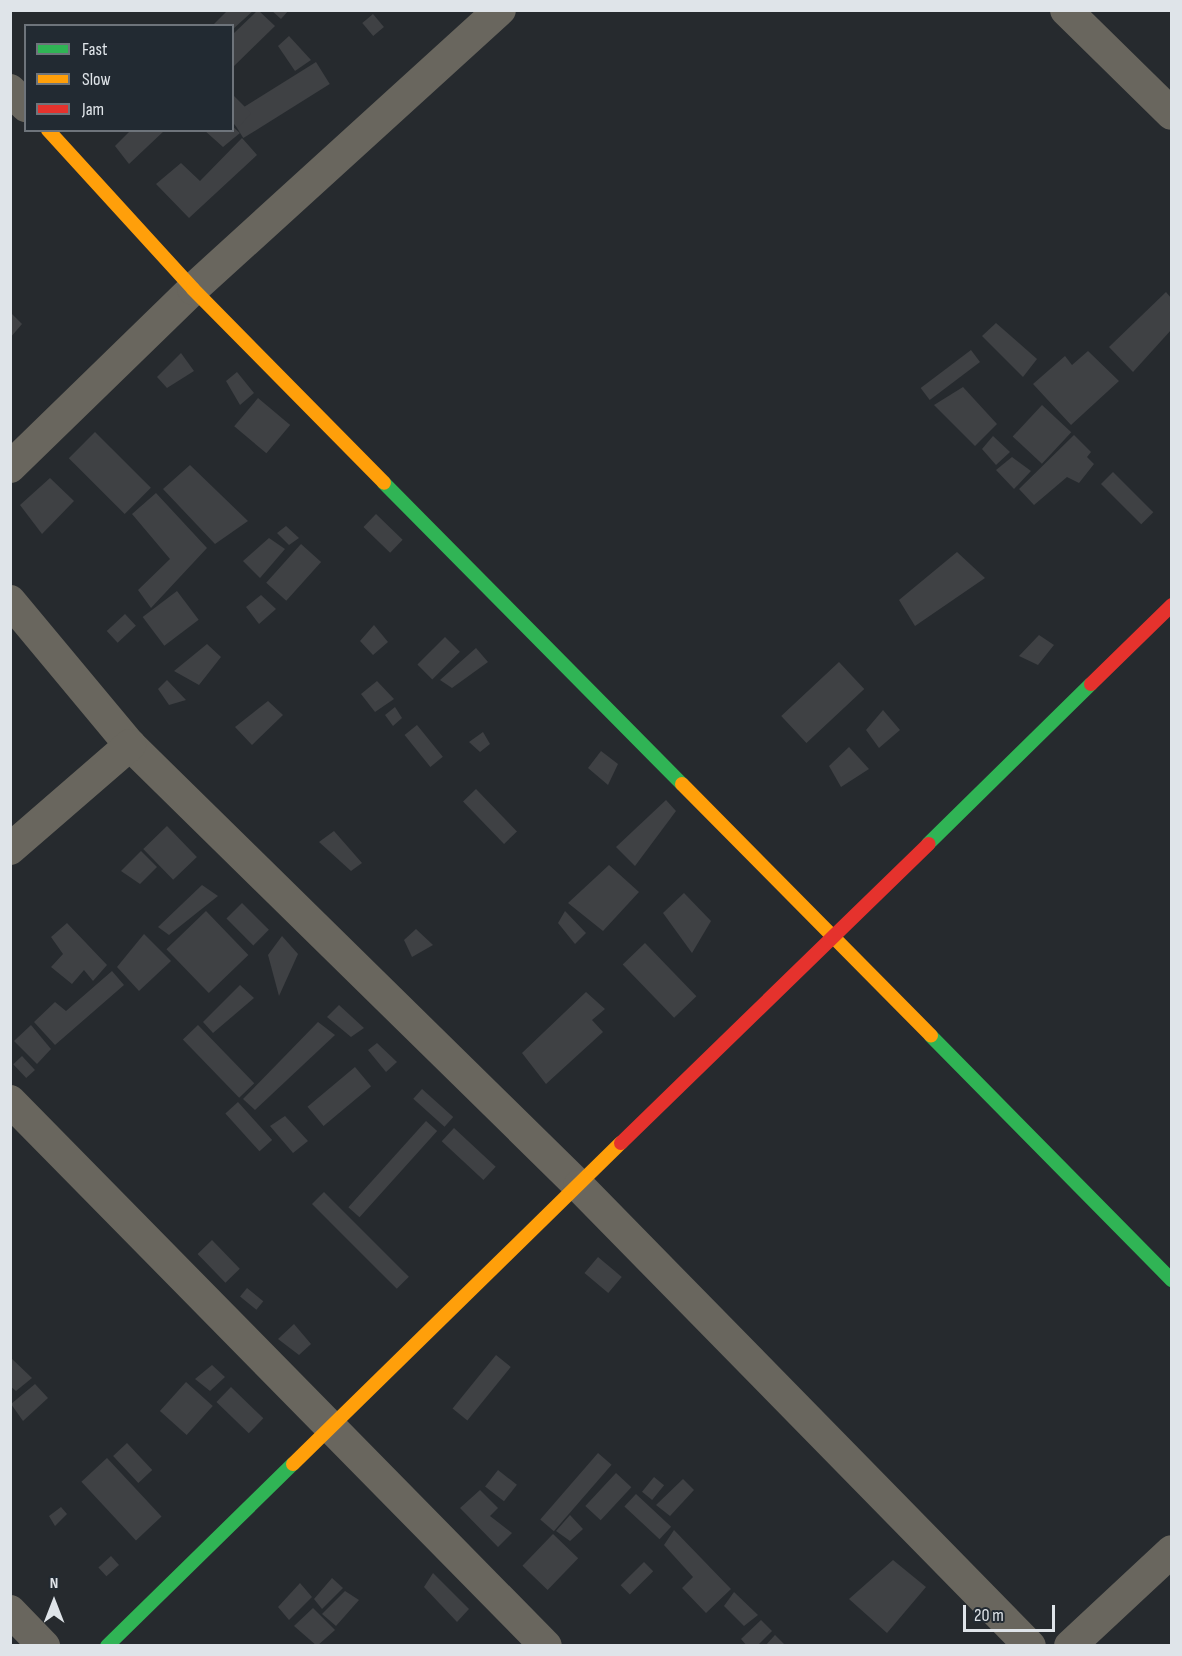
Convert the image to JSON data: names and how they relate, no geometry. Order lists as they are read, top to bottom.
{
  "legend": ["Fast", "Slow", "Jam"],
  "scale_bar": "20 m",
  "north": "top"
}
